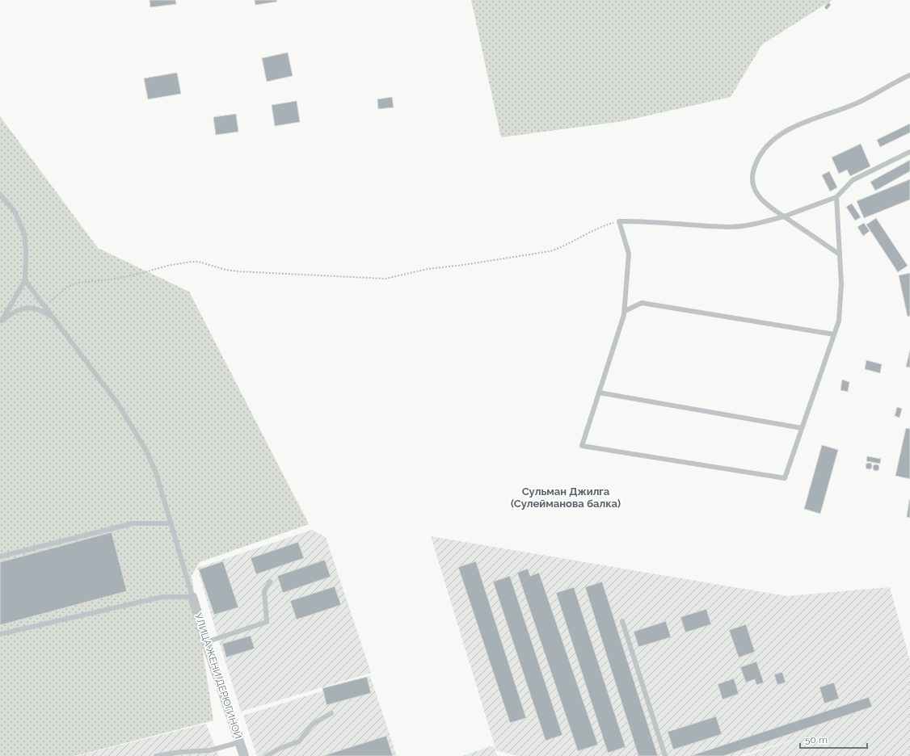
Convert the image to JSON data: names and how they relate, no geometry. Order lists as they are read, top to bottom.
{
  "streets": {
    "street": ["УЛИЦА ЖЕНИ ДЕРЮГИНОЙ"]
  },
  "districts": ["Сульман Джилга (Сулейманова балка)"],
  "scale_bar": "50 m"
}
